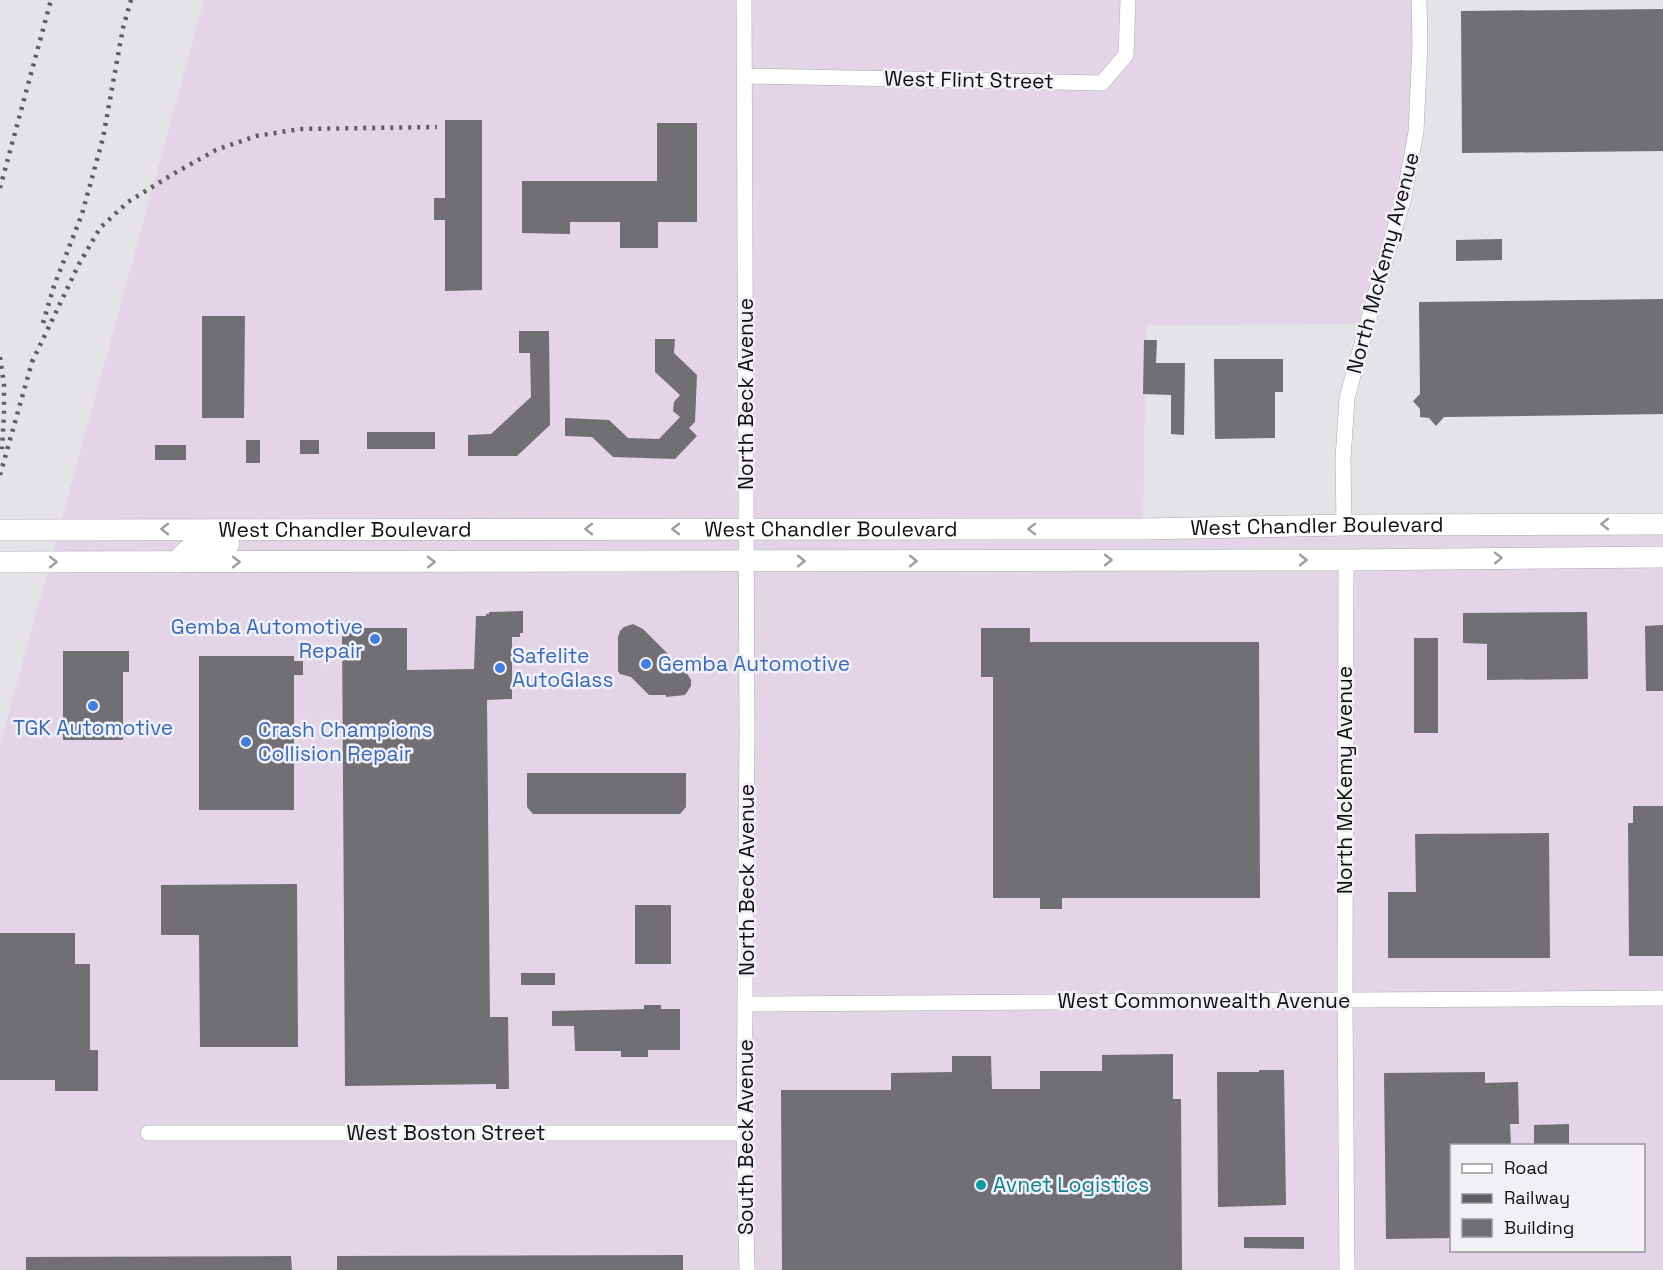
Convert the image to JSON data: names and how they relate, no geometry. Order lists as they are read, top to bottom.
{
  "streets": {
    "main road": ["West Chandler Boulevard"],
    "street": [
      "West Flint Street",
      "North McKemy Avenue",
      "North Beck Avenue",
      "West Commonwealth Avenue",
      "West Boston Street",
      "South Beck Avenue"
    ]
  },
  "crossings": [
    ["West Flint Street", "North Beck Avenue"],
    ["North McKemy Avenue", "West Chandler Boulevard"],
    ["North McKemy Avenue", "West Commonwealth Avenue"],
    ["North Beck Avenue", "West Chandler Boulevard"],
    ["North Beck Avenue", "West Commonwealth Avenue"],
    ["North Beck Avenue", "South Beck Avenue"],
    ["West Commonwealth Avenue", "South Beck Avenue"],
    ["West Boston Street", "South Beck Avenue"]
  ],
  "places": [
    "Gemba Automotive Repair",
    "Gemba Automotive",
    "Safelite AutoGlass",
    "TGK Automotive",
    "Crash Champions Collision Repair",
    "Avnet Logistics"
  ],
  "legend": ["Road", "Railway", "Building"]
}
